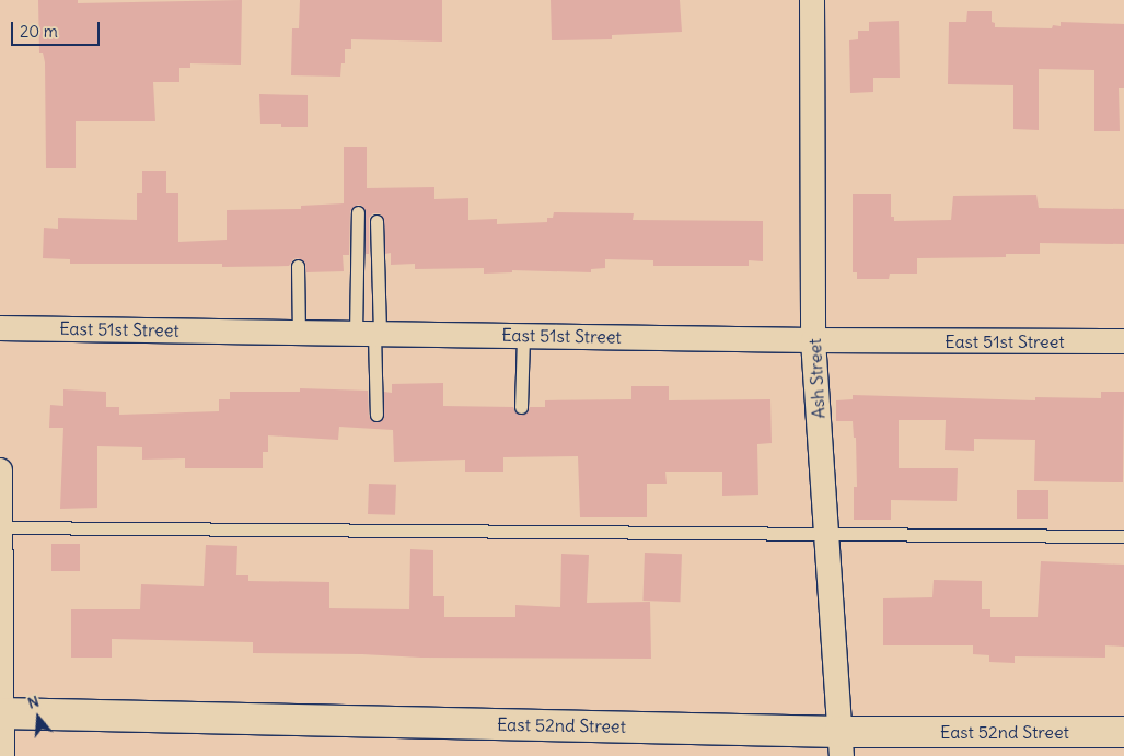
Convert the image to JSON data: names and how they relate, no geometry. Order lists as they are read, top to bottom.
{
  "streets": {
    "main road": ["East 52nd Street"],
    "street": ["East 51st Street", "Ash Street"]
  },
  "crossings": [
    ["East 51st Street", "Ash Street"],
    ["Ash Street", "East 52nd Street"]
  ],
  "scale_bar": "20 m",
  "north": "top"
}
